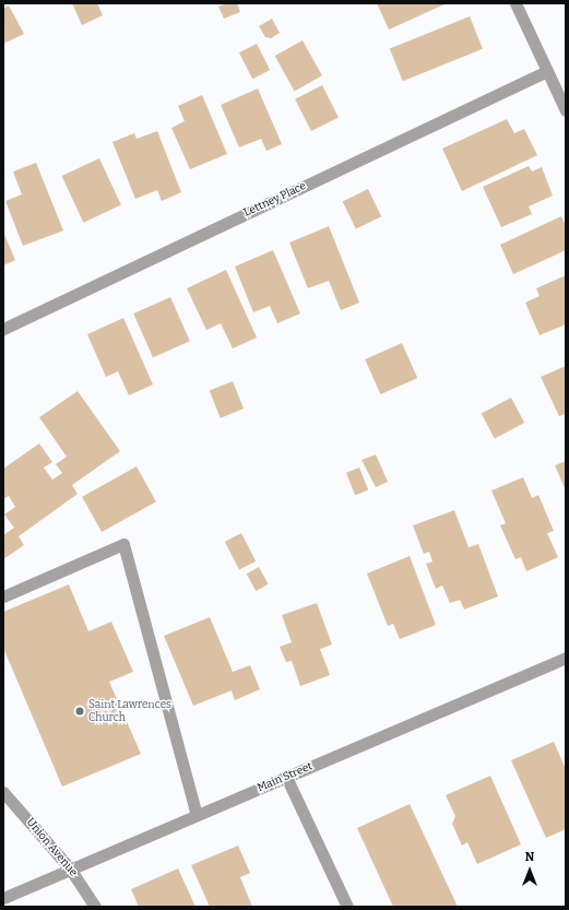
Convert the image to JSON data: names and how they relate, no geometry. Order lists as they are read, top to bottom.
{
  "streets": {
    "street": ["Lettney Place", "Main Street", "Union Avenue"]
  },
  "crossings": [
    ["Main Street", "Union Avenue"]
  ],
  "places": ["Saint Lawrences Church"],
  "north": "top"
}
